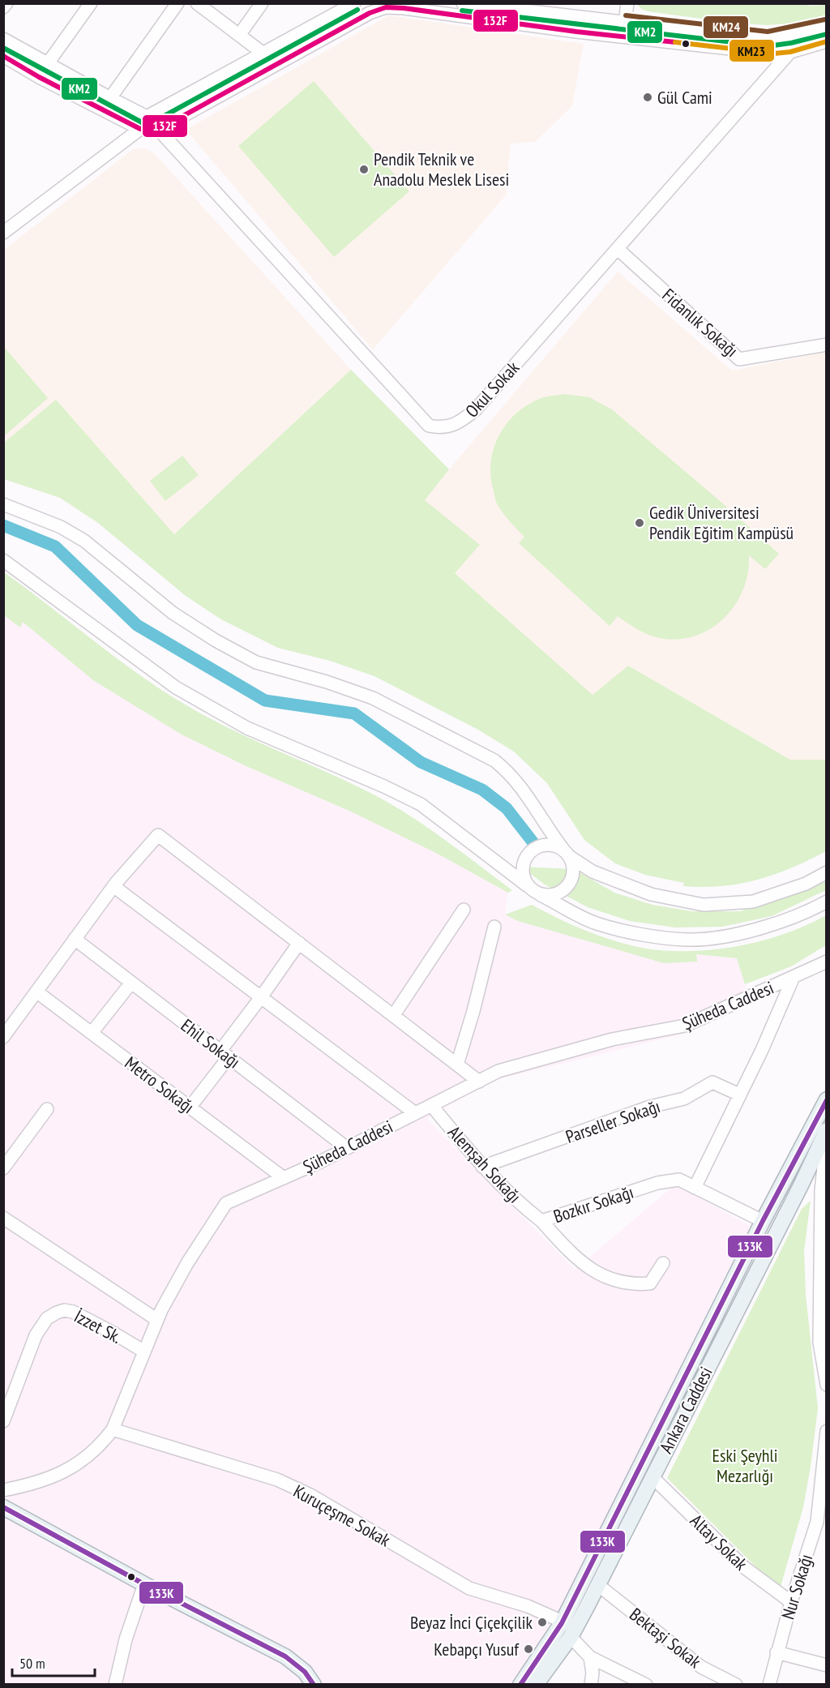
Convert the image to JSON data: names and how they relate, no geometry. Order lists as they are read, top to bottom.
{
  "streets": {
    "main road": ["Ankara Caddesi"],
    "street": [
      "Fidanlık Sokağı",
      "Okul Sokak",
      "Şüheda Caddesi",
      "Ehil Sokağı",
      "Metro Sokağı",
      "Parseller Sokağı",
      "Alemşah Sokağı",
      "Bozkır Sokağı",
      "İzzet Sk.",
      "Kuruçeşme Sokak",
      "Altay Sokak",
      "Nur Sokağı",
      "Bektaşi Sokak"
    ]
  },
  "crossings": [
    ["Fidanlık Sokağı", "Okul Sokak"],
    ["Şüheda Caddesi", "Ehil Sokağı"],
    ["Şüheda Caddesi", "Metro Sokağı"],
    ["Şüheda Caddesi", "Alemşah Sokağı"],
    ["Şüheda Caddesi", "İzzet Sk."],
    ["Şüheda Caddesi", "Kuruçeşme Sokak"],
    ["Parseller Sokağı", "Alemşah Sokağı"],
    ["Alemşah Sokağı", "Bozkır Sokağı"],
    ["Bozkır Sokağı", "Ankara Caddesi"],
    ["Ankara Caddesi", "Kuruçeşme Sokak"],
    ["Ankara Caddesi", "Altay Sokak"],
    ["Ankara Caddesi", "Bektaşi Sokak"],
    ["Altay Sokak", "Nur Sokağı"]
  ],
  "parks": ["Eski Şeyhli Mezarlığı"],
  "places": [
    "Gül Cami",
    "Pendik Teknik ve Anadolu Meslek Lisesi",
    "Gedik Üniversitesi Pendik Eğitim Kampüsü",
    "Beyaz İnci Çiçekçilik",
    "Kebapçı Yusuf"
  ],
  "lines": [
    "transit line 132F",
    "transit line KM2",
    "transit line KM24",
    "transit line KM23",
    "transit line 133K"
  ],
  "scale_bar": "50 m"
}
